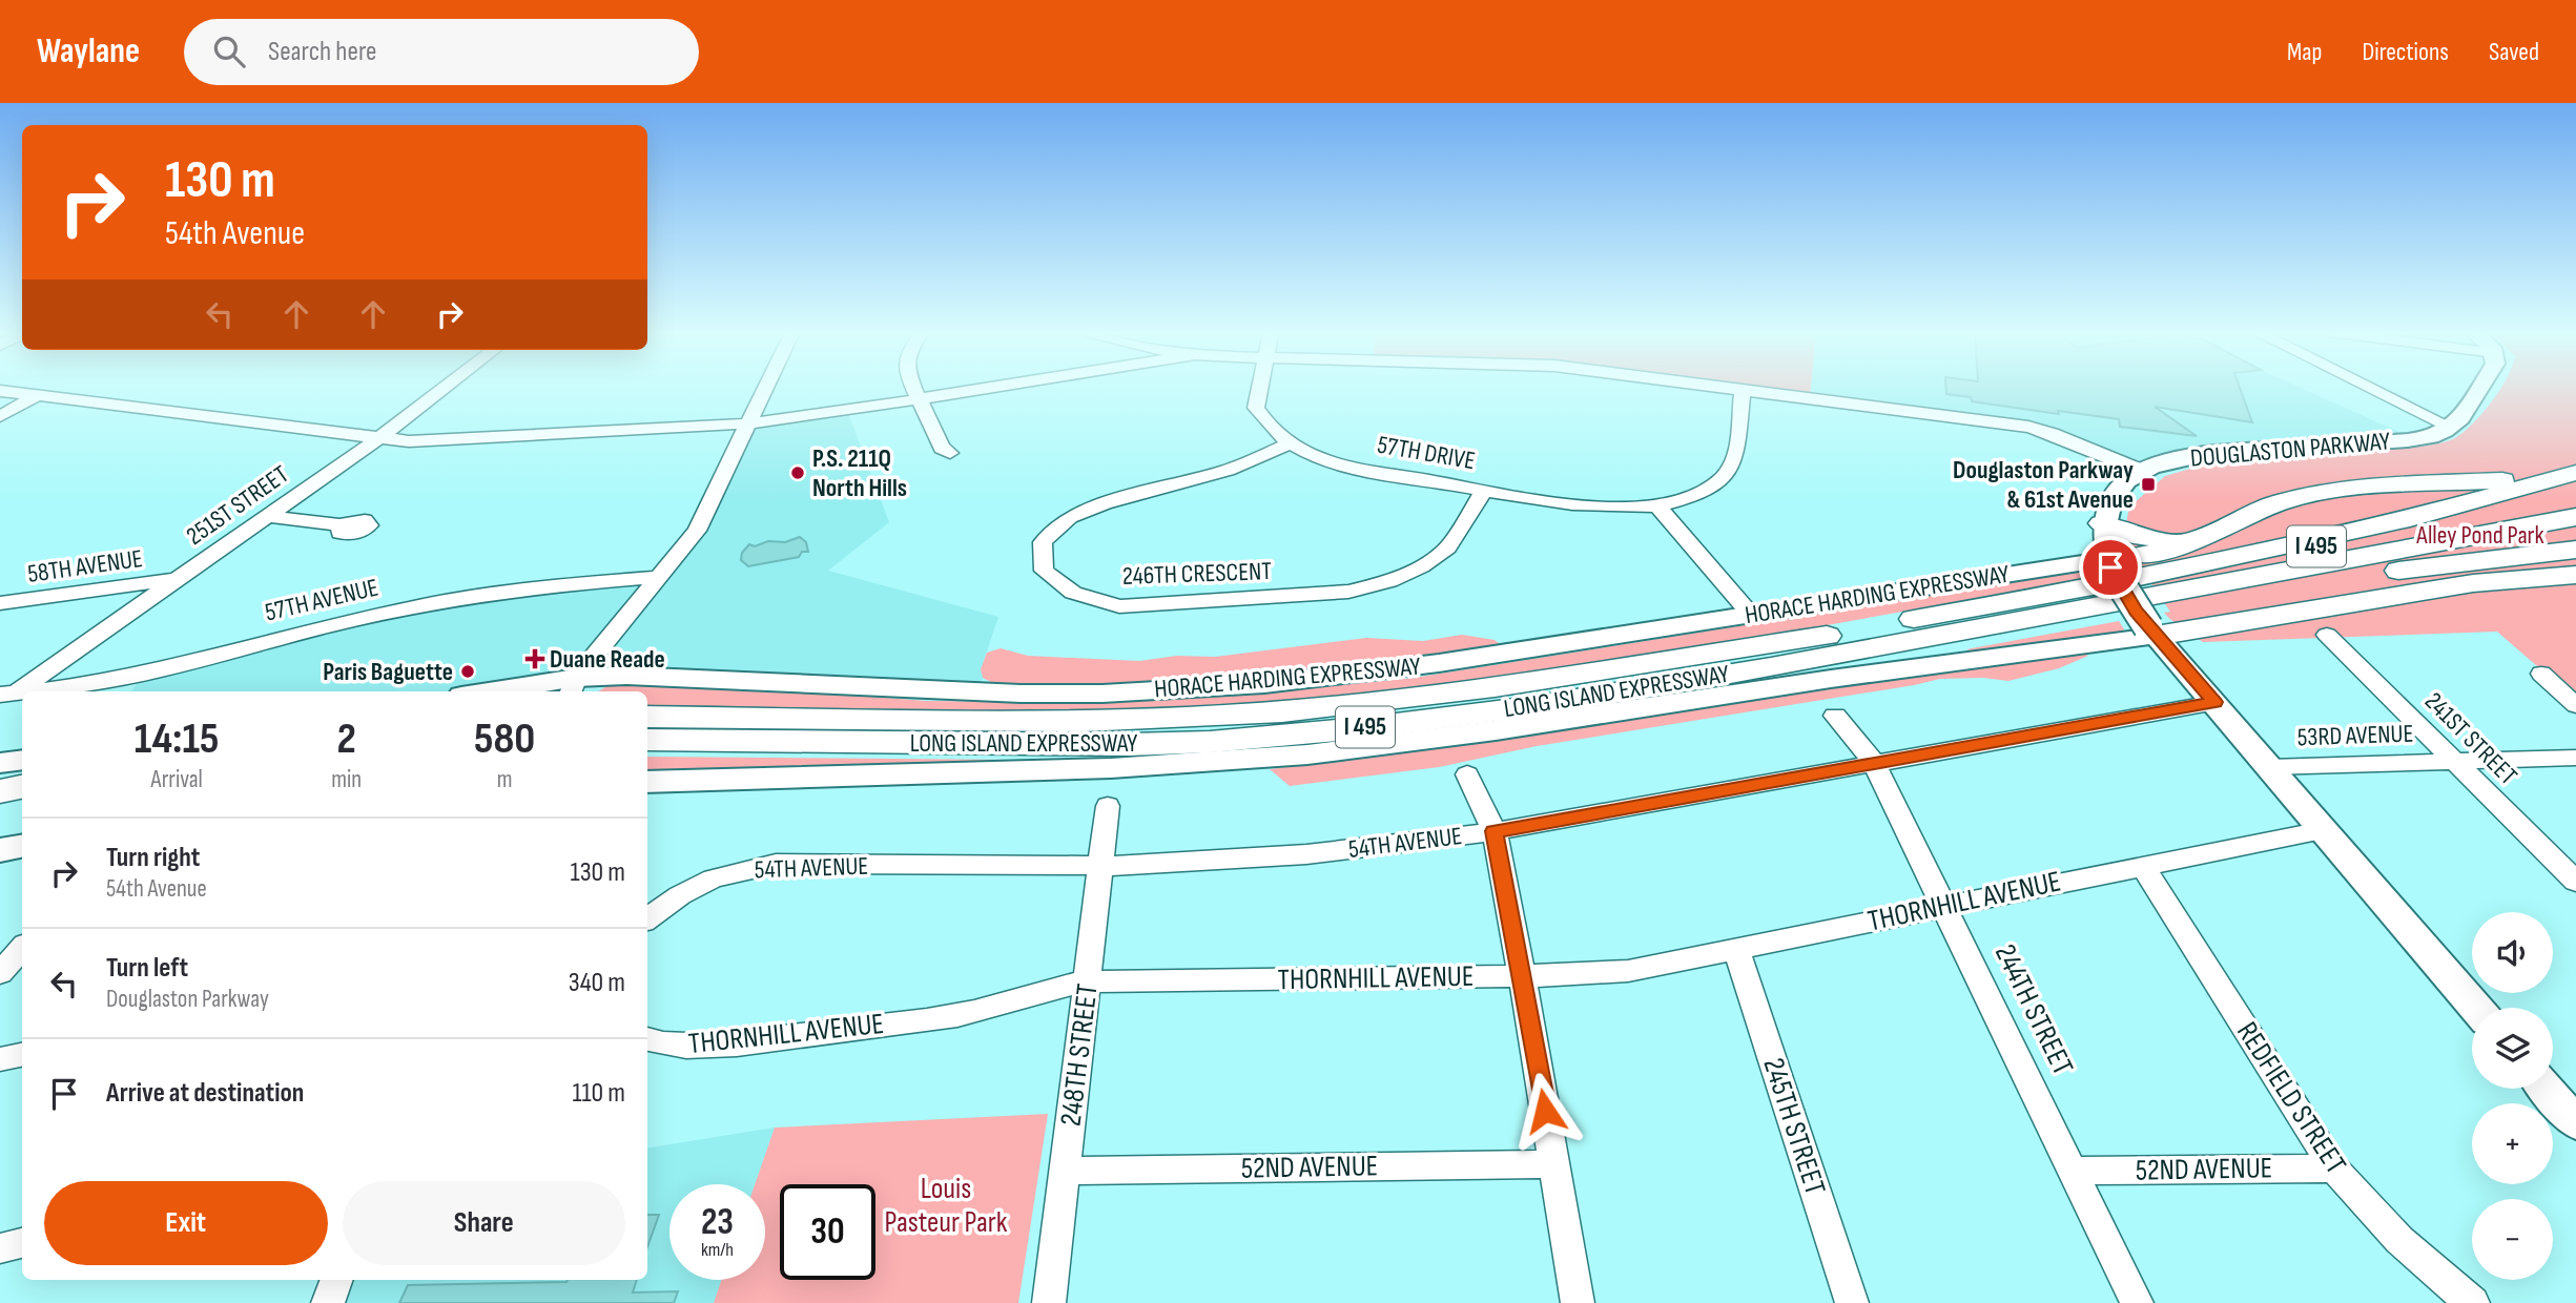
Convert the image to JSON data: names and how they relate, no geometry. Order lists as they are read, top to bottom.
{
  "streets": {
    "highway": ["I 495", "LONG ISLAND EXPRESSWAY"],
    "main road": ["DOUGLASTON PARKWAY", "HORACE HARDING EXPRESSWAY"],
    "street": [
      "57TH DRIVE",
      "251ST STREET",
      "58TH AVENUE",
      "246TH CRESCENT",
      "57TH AVENUE",
      "53RD AVENUE",
      "241ST STREET",
      "54TH AVENUE",
      "THORNHILL AVENUE",
      "244TH STREET",
      "248TH STREET",
      "REDFIELD STREET",
      "245TH STREET",
      "52ND AVENUE"
    ]
  },
  "crossings": [
    ["57TH DRIVE", "246TH CRESCENT"],
    ["251ST STREET", "58TH AVENUE"],
    ["53RD AVENUE", "241ST STREET"],
    ["54TH AVENUE", "244TH STREET"],
    ["54TH AVENUE", "248TH STREET"],
    ["THORNHILL AVENUE", "244TH STREET"],
    ["THORNHILL AVENUE", "248TH STREET"],
    ["THORNHILL AVENUE", "REDFIELD STREET"],
    ["THORNHILL AVENUE", "245TH STREET"],
    ["244TH STREET", "52ND AVENUE"],
    ["248TH STREET", "52ND AVENUE"],
    ["REDFIELD STREET", "52ND AVENUE"]
  ],
  "parks": ["Alley Pond Park", "Louis Pasteur Park"],
  "places": {
    "other": ["P.S. 211Q North Hills", "Paris Baguette"],
    "transit": ["Douglaston Parkway & 61st Avenue"],
    "health": ["Duane Reade"]
  },
  "page": {
    "header": "Waylane",
    "search": "Search here",
    "nav": ["Map", "Directions", "Saved"],
    "turn": ["130 m", "54th Avenue"],
    "eta": [
      "14:15",
      "Arrival",
      "2",
      "min",
      "580",
      "m"
    ],
    "list": [
      {
        "name": "Turn right",
        "note": "54th Avenue",
        "value": "130 m"
      },
      {
        "name": "Turn left",
        "note": "Douglaston Parkway",
        "value": "340 m"
      },
      {
        "name": "Arrive at destination",
        "value": "110 m"
      }
    ],
    "map_buttons": ["+", "−"],
    "buttons": ["Exit", "Share"],
    "speed": "23 km/h",
    "limit": "30"
  }
}
